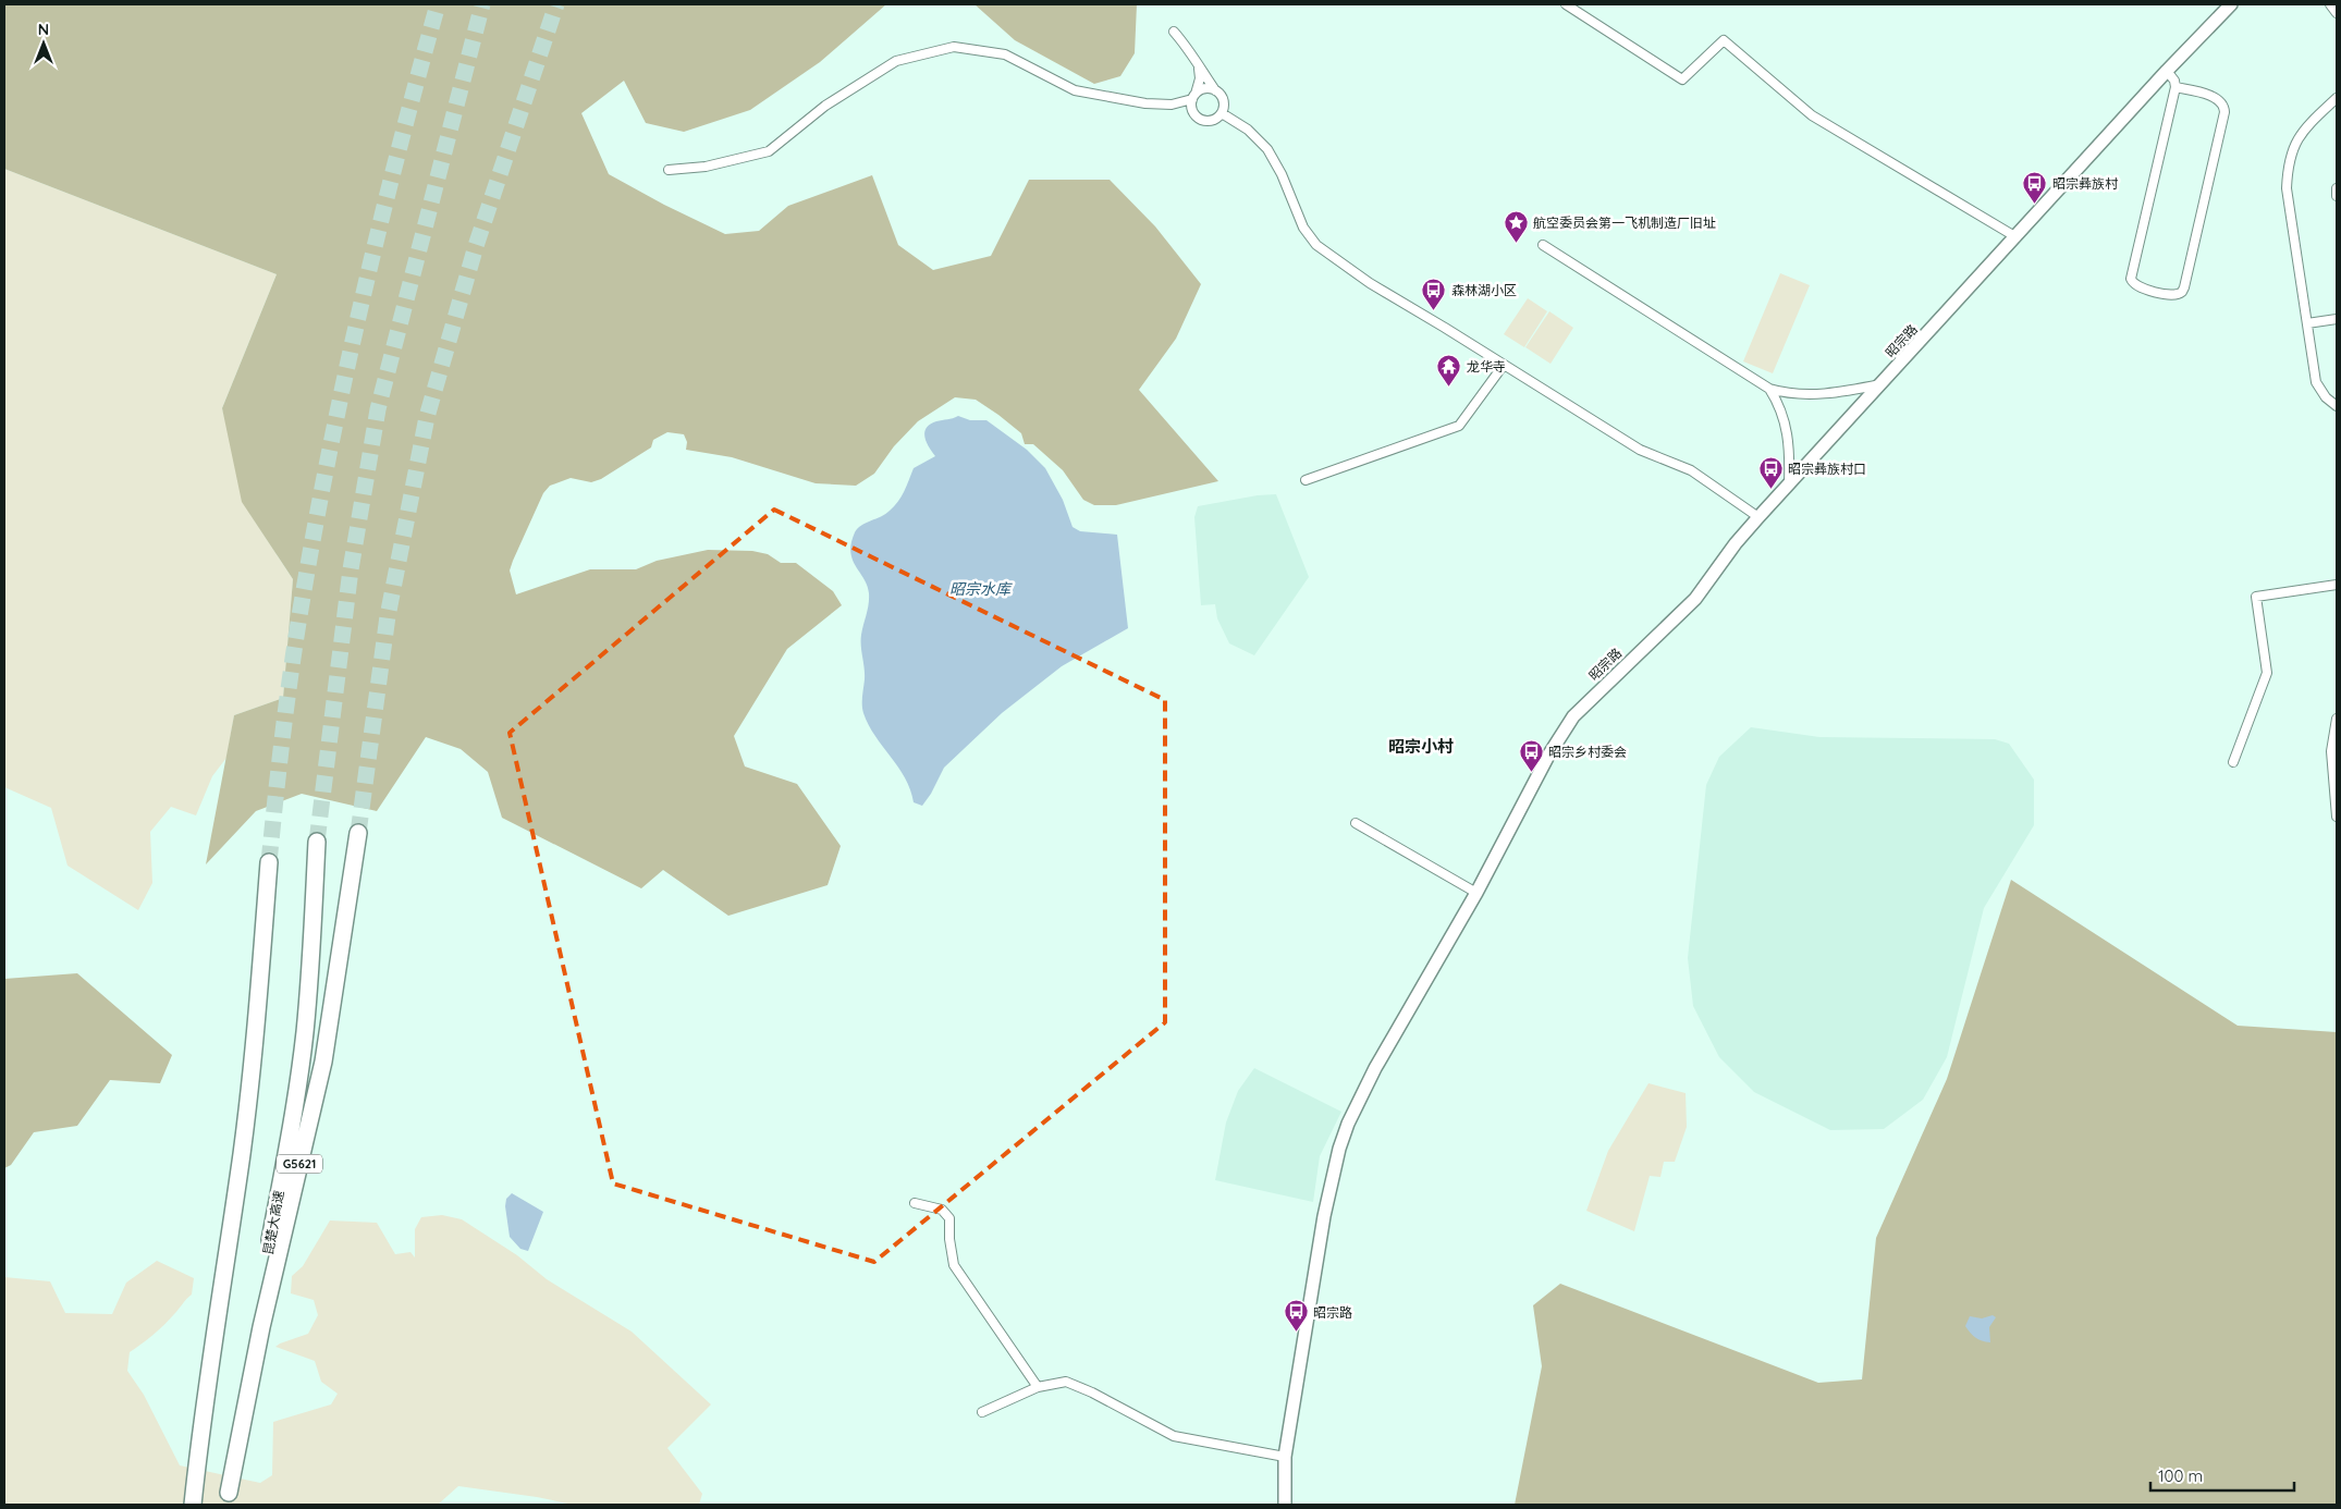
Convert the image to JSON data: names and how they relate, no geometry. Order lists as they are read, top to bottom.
{
  "streets": {
    "highway": ["G5621", "昆楚大高速"],
    "street": ["昭宗路"]
  },
  "crossings": [
    ["G5621", "昆楚大高速"]
  ],
  "districts": ["昭宗小村"],
  "water": ["昭宗水库"],
  "places": {
    "bus stop": [
      "昭宗彝族村",
      "森林湖小区",
      "昭宗彝族村口",
      "昭宗乡村委会",
      "昭宗路"
    ],
    "place": ["航空委员会第一飞机制造厂旧址"],
    "temple": ["龙华寺"]
  },
  "scale_bar": "100 m",
  "north": "top"
}
